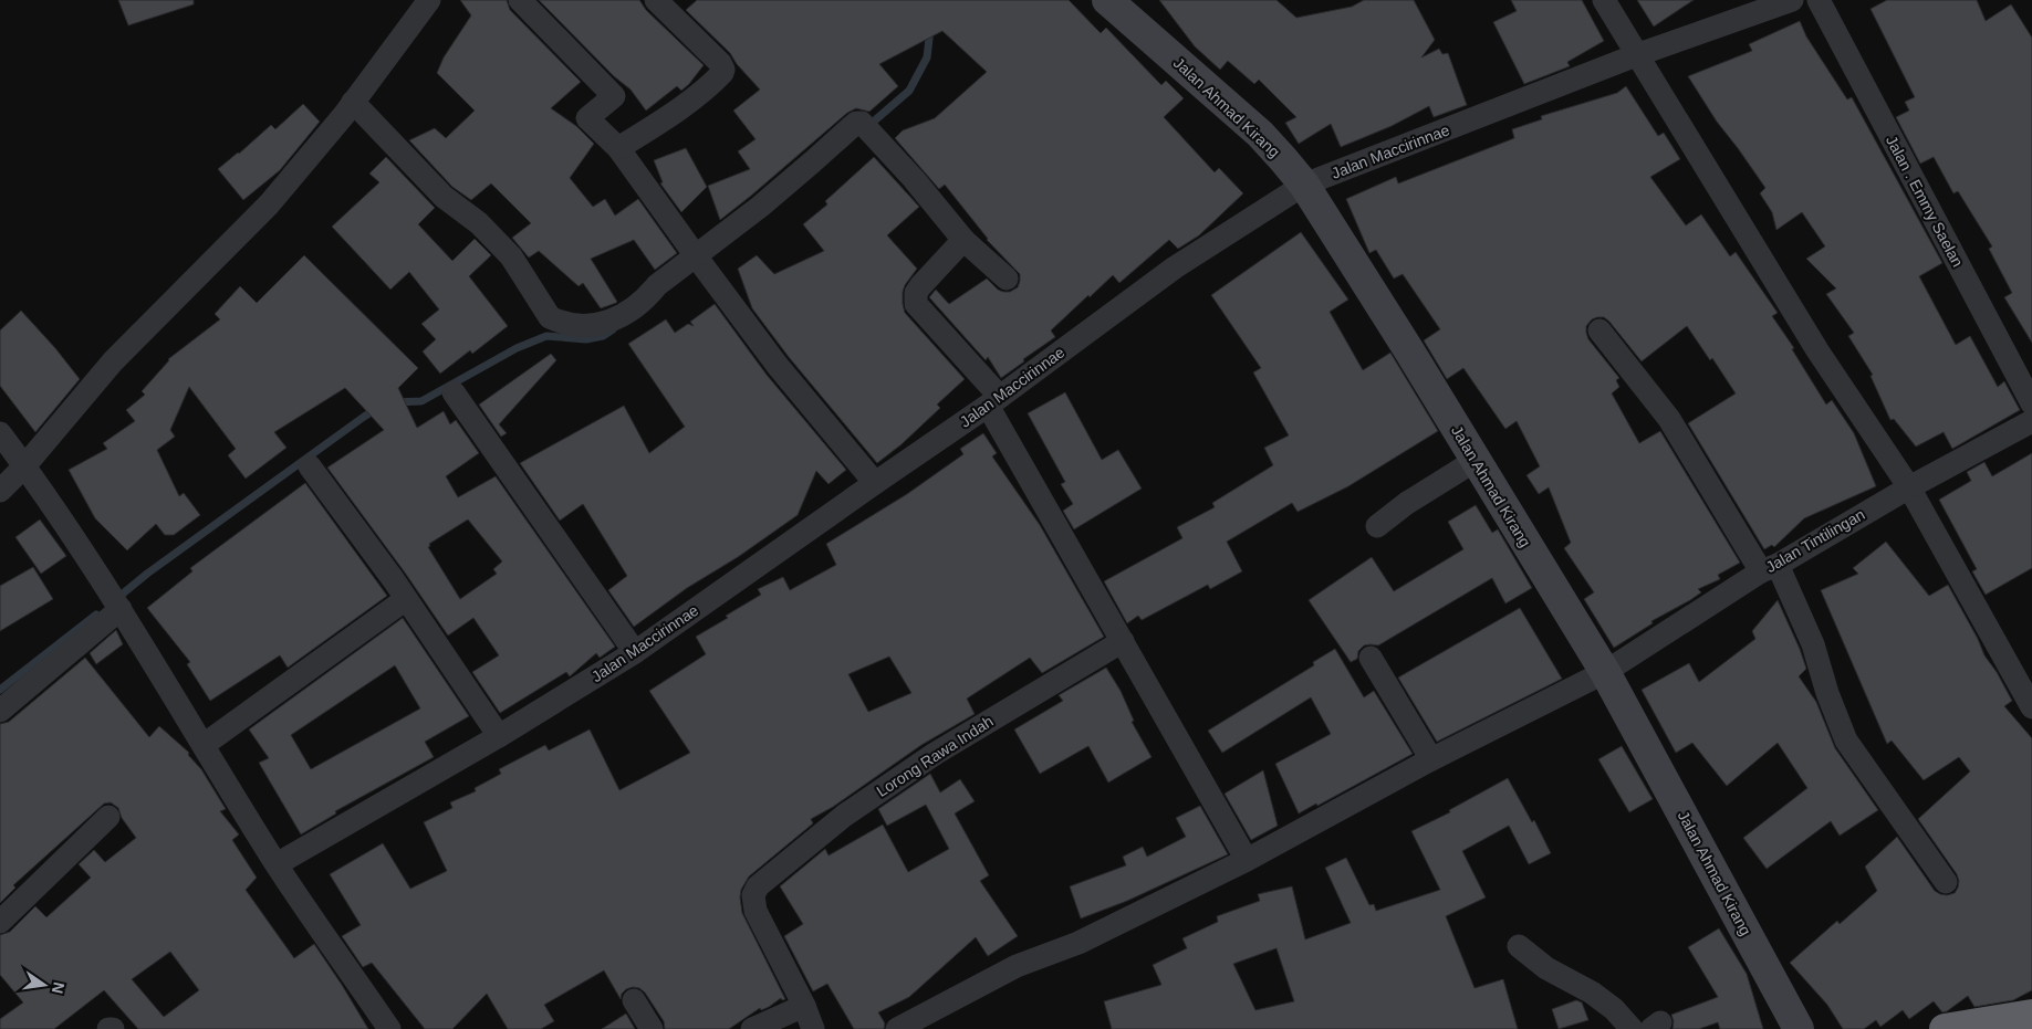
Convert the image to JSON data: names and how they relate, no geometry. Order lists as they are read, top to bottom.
{
  "streets": {
    "main road": ["Jalan Ahmad Kirang"],
    "street": [
      "Jalan Maccirinnae",
      "Jalan . Emmy Saelan",
      "Jalan Tintilingan",
      "Lorong Rawa Indah"
    ]
  },
  "crossings": [
    ["Jalan Ahmad Kirang", "Jalan Maccirinnae"],
    ["Jalan Ahmad Kirang", "Jalan Tintilingan"]
  ],
  "north": "right"
}
